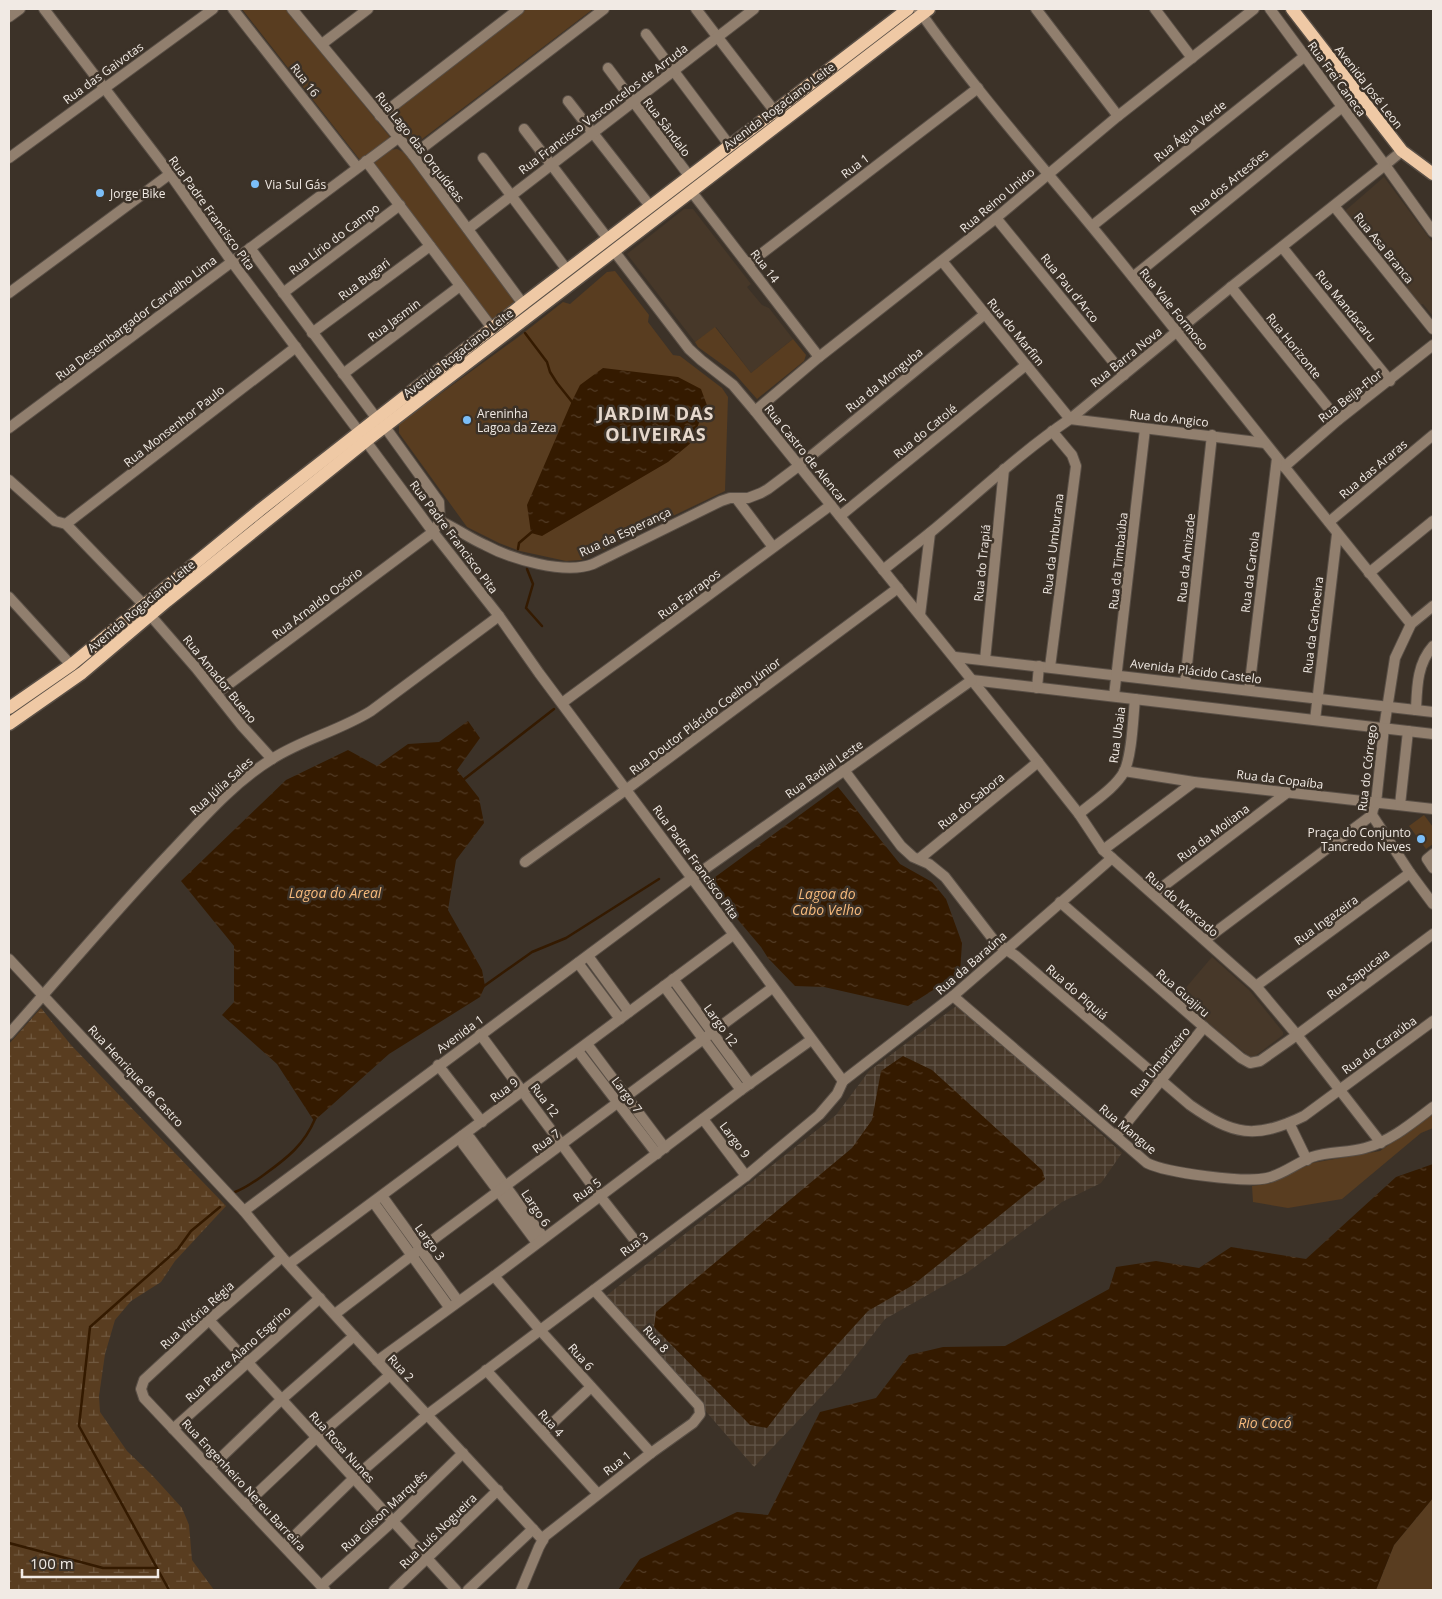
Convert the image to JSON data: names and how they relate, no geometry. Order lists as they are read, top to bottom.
{
  "streets": {
    "main road": ["Avenida José Leon", "Avenida Rogaciano Leite"],
    "street": [
      "Rua das Gaivotas",
      "Rua Frei Caneca",
      "Rua 16",
      "Rua Francisco Vasconcelos de Arruda",
      "Rua Sândalo",
      "Rua Água Verde",
      "Rua Lago das Orquídeas",
      "Rua 1",
      "Rua dos Artesões",
      "Rua Reino Unido",
      "Rua Padre Francisco Pita",
      "Rua Lírio do Campo",
      "Rua Asa Branca",
      "Rua 14",
      "Rua Bugari",
      "Rua Pau d'Arco",
      "Rua Mandacaru",
      "Rua Vale Formoso",
      "Rua Desembargador Carvalho Lima",
      "Rua Jasmin",
      "Rua do Marfim",
      "Rua Horizonte",
      "Rua Barra Nova",
      "Rua da Monguba",
      "Rua Beija-Flor",
      "Rua do Angico",
      "Rua Monsenhor Paulo",
      "Rua do Catolé",
      "Rua Castro de Alencar",
      "Rua das Araras",
      "Rua da Esperança",
      "Rua da Umburana",
      "Rua da Amizade",
      "Rua da Timbaúba",
      "Rua do Trapiá",
      "Rua da Cartola",
      "Rua Farrapos",
      "Rua Arnaldo Osório",
      "Rua da Cachoeira",
      "Avenida Plácido Castelo",
      "Rua Amador Bueno",
      "Rua Doutor Plácido Coelho Júnior",
      "Rua Ubaia",
      "Rua do Córrego",
      "Rua Radial Leste",
      "Rua da Copaíba",
      "Rua Júlia Sales",
      "Rua do Sabora",
      "Rua da Moliana",
      "Rua do Mercado",
      "Rua Ingazeira",
      "Rua da Baraúna",
      "Rua Sapucaia",
      "Rua do Piquiá",
      "Rua Guajiru",
      "Largo 12",
      "Avenida 1",
      "Rua da Caraúba",
      "Rua Umarizeiro",
      "Rua Henrique de Castro",
      "Rua 9",
      "Largo 7",
      "Rua 12",
      "Rua Mangue",
      "Largo 9",
      "Rua 7",
      "Rua 5",
      "Largo 6",
      "Largo 3",
      "Rua 3",
      "Rua Vitória Régia",
      "Rua 8",
      "Rua Padre Alano Esgrino",
      "Rua 6",
      "Rua 2",
      "Rua 4",
      "Rua Rosa Nunes",
      "Rua Engenheiro Nereu Barreira",
      "Rua Gilson Marquês",
      "Rua Luís Nogueira"
    ]
  },
  "crossings": [
    ["Rua das Gaivotas", "Rua Padre Francisco Pita"],
    ["Rua Frei Caneca", "Rua Água Verde"],
    ["Rua Frei Caneca", "Rua dos Artesões"],
    ["Rua Frei Caneca", "Rua Barra Nova"],
    ["Rua 16", "Rua Desembargador Carvalho Lima"],
    ["Avenida Rogaciano Leite", "Rua Sândalo"],
    ["Avenida Rogaciano Leite", "Rua Lago das Orquídeas"],
    ["Avenida Rogaciano Leite", "Rua Padre Francisco Pita"],
    ["Avenida Rogaciano Leite", "Rua 14"],
    ["Avenida Rogaciano Leite", "Rua Vale Formoso"],
    ["Avenida Rogaciano Leite", "Rua Castro de Alencar"],
    ["Avenida Rogaciano Leite", "Rua Amador Bueno"],
    ["Rua Francisco Vasconcelos de Arruda", "Rua Sândalo"],
    ["Rua Francisco Vasconcelos de Arruda", "Rua Lago das Orquídeas"],
    ["Rua Água Verde", "Rua Vale Formoso"],
    ["Rua Lago das Orquídeas", "Rua Desembargador Carvalho Lima"],
    ["Rua 1", "Rua 14"],
    ["Rua 1", "Rua Vale Formoso"],
    ["Rua 1", "Rua 8"],
    ["Rua 1", "Rua 6"],
    ["Rua 1", "Rua 2"],
    ["Rua 1", "Rua 4"],
    ["Rua dos Artesões", "Rua Vale Formoso"],
    ["Rua Reino Unido", "Rua 14"],
    ["Rua Reino Unido", "Rua Pau d'Arco"],
    ["Rua Reino Unido", "Rua Vale Formoso"],
    ["Rua Reino Unido", "Rua do Marfim"],
    ["Rua Reino Unido", "Rua Castro de Alencar"],
    ["Rua Padre Francisco Pita", "Rua Lírio do Campo"],
    ["Rua Padre Francisco Pita", "Rua Bugari"],
    ["Rua Padre Francisco Pita", "Rua Desembargador Carvalho Lima"],
    ["Rua Padre Francisco Pita", "Rua Jasmin"],
    ["Rua Padre Francisco Pita", "Rua Monsenhor Paulo"],
    ["Rua Padre Francisco Pita", "Rua da Esperança"],
    ["Rua Padre Francisco Pita", "Rua Farrapos"],
    ["Rua Padre Francisco Pita", "Rua Arnaldo Osório"],
    ["Rua Padre Francisco Pita", "Rua Doutor Plácido Coelho Júnior"],
    ["Rua Padre Francisco Pita", "Rua Radial Leste"],
    ["Rua Padre Francisco Pita", "Rua Júlia Sales"],
    ["Rua Padre Francisco Pita", "Rua da Baraúna"],
    ["Rua Padre Francisco Pita", "Avenida 1"],
    ["Rua Padre Francisco Pita", "Rua 9"],
    ["Rua Padre Francisco Pita", "Rua 7"],
    ["Rua Padre Francisco Pita", "Rua 5"],
    ["Rua Padre Francisco Pita", "Rua 3"],
    ["Rua Asa Branca", "Rua Barra Nova"],
    ["Rua Pau d'Arco", "Rua Barra Nova"],
    ["Rua Mandacaru", "Rua Barra Nova"],
    ["Rua Mandacaru", "Rua Beija-Flor"],
    ["Rua Vale Formoso", "Rua Barra Nova"],
    ["Rua Vale Formoso", "Rua Beija-Flor"],
    ["Rua Vale Formoso", "Rua do Angico"],
    ["Rua Vale Formoso", "Rua das Araras"],
    ["Rua Vale Formoso", "Rua da Cartola"],
    ["Rua Vale Formoso", "Rua da Cachoeira"],
    ["Rua do Marfim", "Rua Barra Nova"],
    ["Rua do Marfim", "Rua da Monguba"],
    ["Rua do Marfim", "Rua do Angico"],
    ["Rua do Marfim", "Rua do Catolé"],
    ["Rua Horizonte", "Rua Barra Nova"],
    ["Rua Horizonte", "Rua Beija-Flor"],
    ["Rua Barra Nova", "Rua do Angico"],
    ["Rua Barra Nova", "Rua Castro de Alencar"],
    ["Rua Barra Nova", "Rua da Umburana"],
    ["Rua Barra Nova", "Rua do Trapiá"],
    ["Rua da Monguba", "Rua Castro de Alencar"],
    ["Rua da Monguba", "Rua da Esperança"],
    ["Rua do Angico", "Rua da Amizade"],
    ["Rua do Angico", "Rua da Timbaúba"],
    ["Rua Monsenhor Paulo", "Rua Amador Bueno"],
    ["Rua do Catolé", "Rua Castro de Alencar"],
    ["Rua Castro de Alencar", "Rua da Esperança"],
    ["Rua Castro de Alencar", "Rua Farrapos"],
    ["Rua Castro de Alencar", "Avenida Plácido Castelo"],
    ["Rua Castro de Alencar", "Rua Doutor Plácido Coelho Júnior"],
    ["Rua Castro de Alencar", "Rua Radial Leste"],
    ["Rua Castro de Alencar", "Rua do Mercado"],
    ["Rua da Umburana", "Avenida Plácido Castelo"],
    ["Rua da Amizade", "Avenida Plácido Castelo"],
    ["Rua da Timbaúba", "Avenida Plácido Castelo"],
    ["Rua do Trapiá", "Avenida Plácido Castelo"],
    ["Rua da Cartola", "Avenida Plácido Castelo"],
    ["Rua Arnaldo Osório", "Rua Amador Bueno"],
    ["Rua da Cachoeira", "Avenida Plácido Castelo"],
    ["Avenida Plácido Castelo", "Rua do Córrego"],
    ["Rua Amador Bueno", "Rua Júlia Sales"],
    ["Rua Ubaia", "Rua da Copaíba"],
    ["Rua Ubaia", "Rua do Mercado"],
    ["Rua do Córrego", "Rua da Copaíba"],
    ["Rua do Córrego", "Rua Ingazeira"],
    ["Rua Radial Leste", "Rua do Mercado"],
    ["Rua Radial Leste", "Rua do Piquiá"],
    ["Rua Radial Leste", "Avenida 1"],
    ["Rua da Copaíba", "Rua da Moliana"],
    ["Rua Júlia Sales", "Rua Henrique de Castro"],
    ["Rua do Sabora", "Rua do Mercado"],
    ["Rua do Sabora", "Rua do Piquiá"],
    ["Rua da Moliana", "Rua do Mercado"],
    ["Rua do Mercado", "Rua Ingazeira"],
    ["Rua do Mercado", "Rua da Baraúna"],
    ["Rua do Mercado", "Rua Sapucaia"],
    ["Rua do Mercado", "Rua do Piquiá"],
    ["Rua do Mercado", "Rua Guajiru"],
    ["Rua do Mercado", "Rua da Caraúba"],
    ["Rua do Mercado", "Rua Mangue"],
    ["Rua da Baraúna", "Rua do Piquiá"],
    ["Rua da Baraúna", "Rua Guajiru"],
    ["Rua da Baraúna", "Rua Mangue"],
    ["Rua da Baraúna", "Rua 3"],
    ["Rua Sapucaia", "Rua Guajiru"],
    ["Rua do Piquiá", "Rua da Caraúba"],
    ["Rua do Piquiá", "Rua Umarizeiro"],
    ["Rua Guajiru", "Rua Umarizeiro"],
    ["Largo 12", "Rua 9"],
    ["Largo 12", "Rua 7"],
    ["Largo 12", "Rua 5"],
    ["Avenida 1", "Rua Henrique de Castro"],
    ["Avenida 1", "Rua 12"],
    ["Avenida 1", "Rua 2"],
    ["Rua Umarizeiro", "Rua Mangue"],
    ["Rua Henrique de Castro", "Rua 2"],
    ["Rua 9", "Largo 7"],
    ["Rua 9", "Rua 12"],
    ["Rua 9", "Largo 6"],
    ["Rua 9", "Largo 3"],
    ["Rua 9", "Rua Vitória Régia"],
    ["Rua 9", "Rua 2"],
    ["Largo 7", "Rua 7"],
    ["Largo 7", "Rua 5"],
    ["Rua 12", "Rua 7"],
    ["Rua 12", "Rua 5"],
    ["Rua 12", "Rua 3"],
    ["Largo 9", "Rua 5"],
    ["Largo 9", "Rua 3"],
    ["Rua 7", "Largo 6"],
    ["Rua 7", "Largo 3"],
    ["Rua 7", "Rua 2"],
    ["Rua 5", "Largo 6"],
    ["Rua 5", "Largo 3"],
    ["Rua 5", "Rua 6"],
    ["Rua 5", "Rua 2"],
    ["Rua 3", "Rua 8"],
    ["Rua 3", "Rua 6"],
    ["Rua 3", "Rua 2"],
    ["Rua 3", "Rua 4"],
    ["Rua 3", "Rua Rosa Nunes"],
    ["Rua 3", "Rua Engenheiro Nereu Barreira"],
    ["Rua Vitória Régia", "Rua 2"],
    ["Rua Vitória Régia", "Rua Rosa Nunes"],
    ["Rua Vitória Régia", "Rua Engenheiro Nereu Barreira"],
    ["Rua Padre Alano Esgrino", "Rua 2"],
    ["Rua Padre Alano Esgrino", "Rua Rosa Nunes"],
    ["Rua Padre Alano Esgrino", "Rua Engenheiro Nereu Barreira"],
    ["Rua 2", "Rua Gilson Marquês"],
    ["Rua 2", "Rua Luís Nogueira"],
    ["Rua Rosa Nunes", "Rua Gilson Marquês"],
    ["Rua Rosa Nunes", "Rua Luís Nogueira"],
    ["Rua Engenheiro Nereu Barreira", "Rua Gilson Marquês"]
  ],
  "districts": ["JARDIM DAS OLIVEIRAS"],
  "water": ["Lagoa do Areal", "Lagoa do Cabo Velho", "Rio Cocó"],
  "places": [
    "Via Sul Gás",
    "Jorge Bike",
    "Areninha Lagoa da Zeza",
    "Praça do Conjunto Tancredo Neves"
  ],
  "scale_bar": "100 m"
}
